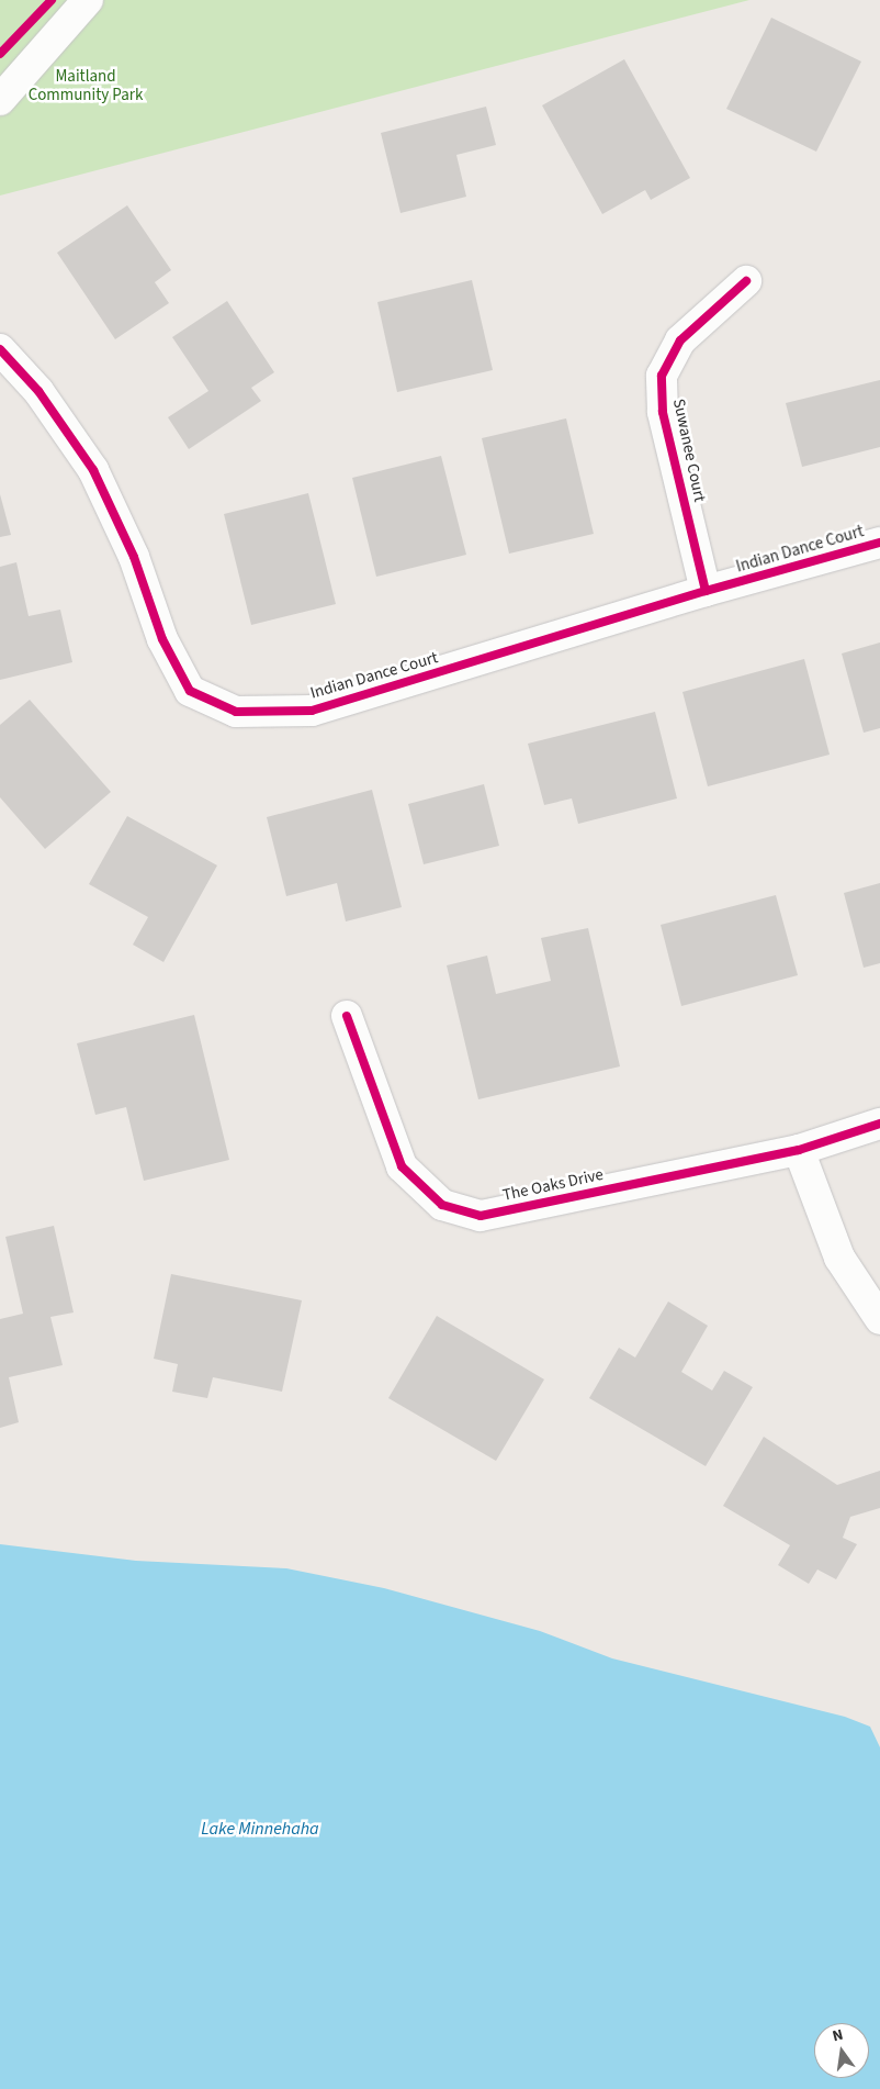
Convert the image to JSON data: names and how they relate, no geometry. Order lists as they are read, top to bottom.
{
  "streets": {
    "street": ["Suwanee Court", "Indian Dance Court", "The Oaks Drive"]
  },
  "crossings": [
    ["Suwanee Court", "Indian Dance Court"]
  ],
  "water": ["Lake Minnehaha"],
  "parks": ["Maitland Community Park"],
  "north": "top"
}
